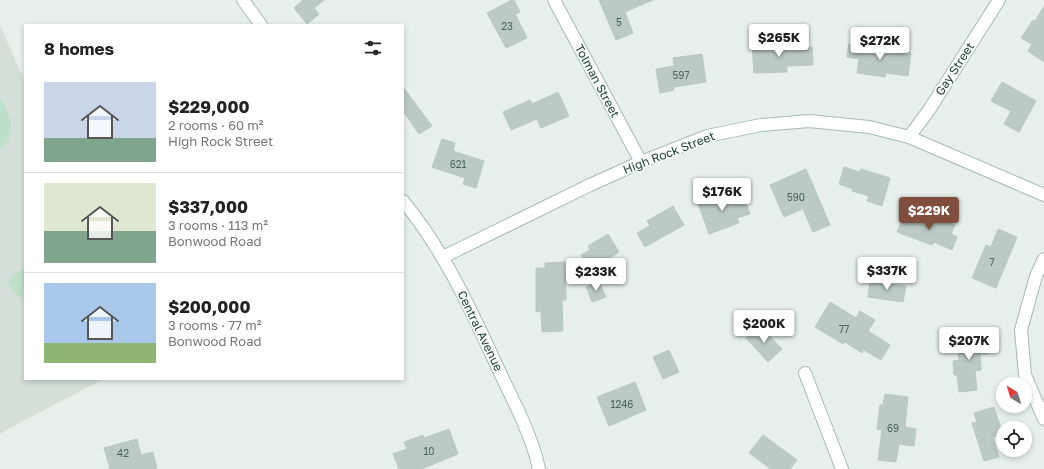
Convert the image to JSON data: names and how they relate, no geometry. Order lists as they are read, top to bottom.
{
  "streets": {
    "street": [
      "Gay Street",
      "Tolman Street",
      "High Rock Street",
      "Central Avenue"
    ]
  },
  "crossings": [
    ["Gay Street", "High Rock Street"],
    ["Tolman Street", "High Rock Street"],
    ["High Rock Street", "Central Avenue"]
  ],
  "house_numbers": [
    "5",
    "23",
    "597",
    "621",
    "590",
    "7",
    "77",
    "1246",
    "69",
    "10",
    "42"
  ],
  "north": "top left",
  "page": {
    "price": [
      "$265K",
      "$272K",
      "$176K",
      "$229K",
      "$337K",
      "$233K",
      "$200K",
      "$207K"
    ],
    "heading": "8 homes",
    "list": [
      {
        "name": "$229,000",
        "note": "2 rooms · 60 m² · High Rock Street"
      },
      {
        "name": "$337,000",
        "note": "3 rooms · 113 m² · Bonwood Road"
      },
      {
        "name": "$200,000",
        "note": "3 rooms · 77 m² · Bonwood Road"
      }
    ]
  }
}
